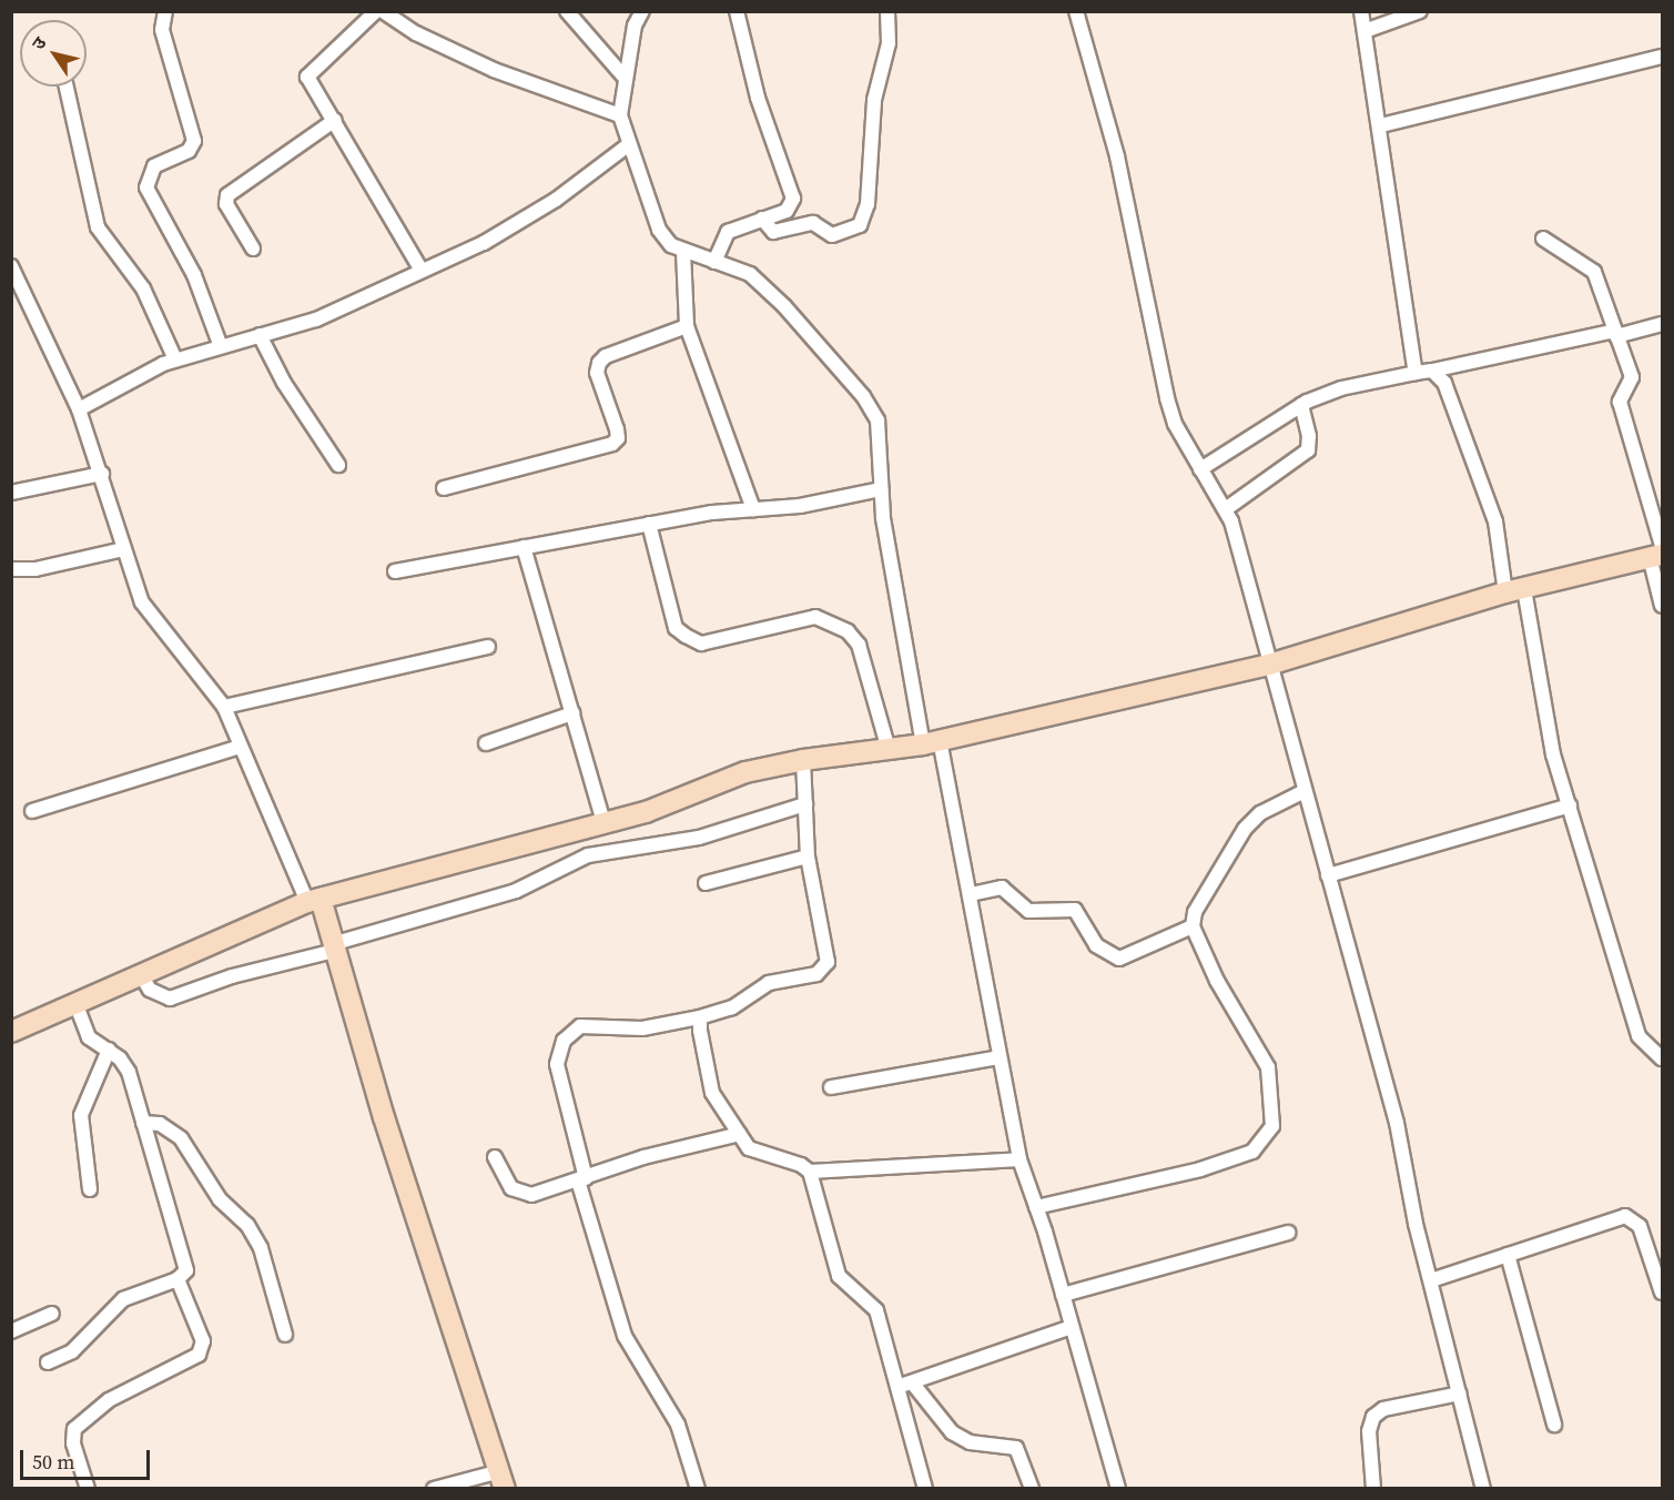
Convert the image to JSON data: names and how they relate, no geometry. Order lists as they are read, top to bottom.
{
  "scale_bar": "50 m",
  "north": "top left"
}
